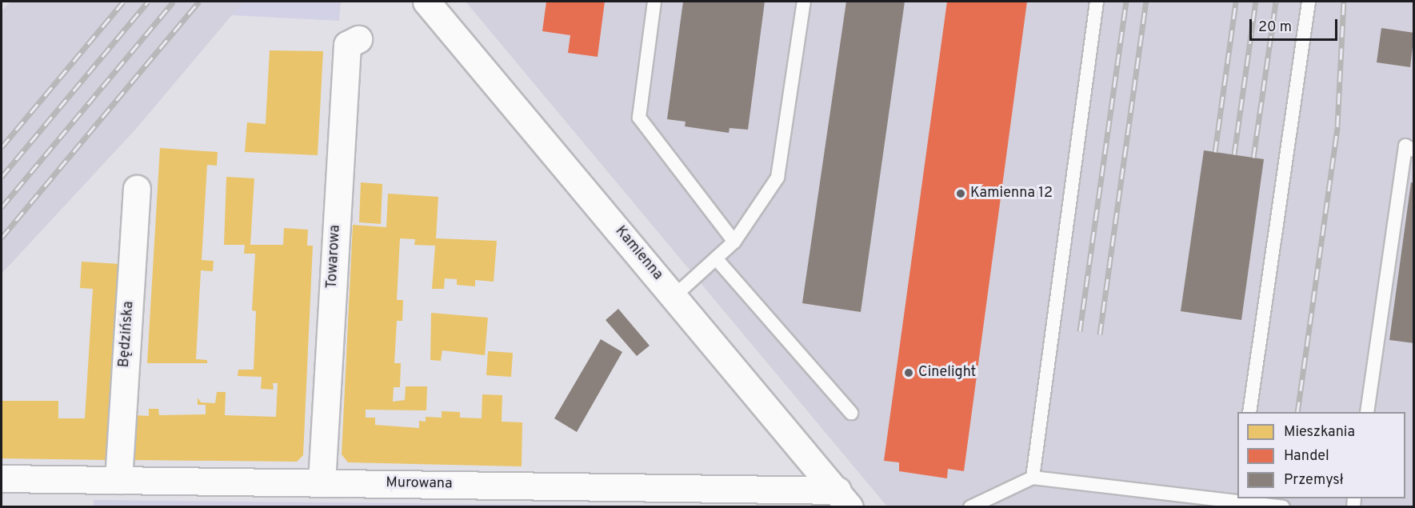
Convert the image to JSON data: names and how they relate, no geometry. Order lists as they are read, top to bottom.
{
  "streets": {
    "street": [
      "Kamienna",
      "Towarowa",
      "Będzińska",
      "Murowana"
    ]
  },
  "crossings": [
    ["Kamienna", "Murowana"],
    ["Towarowa", "Murowana"],
    ["Będzińska", "Murowana"]
  ],
  "places": ["Kamienna 12", "Cinelight"],
  "legend": ["Mieszkania", "Handel", "Przemysł"],
  "scale_bar": "20 m"
}
